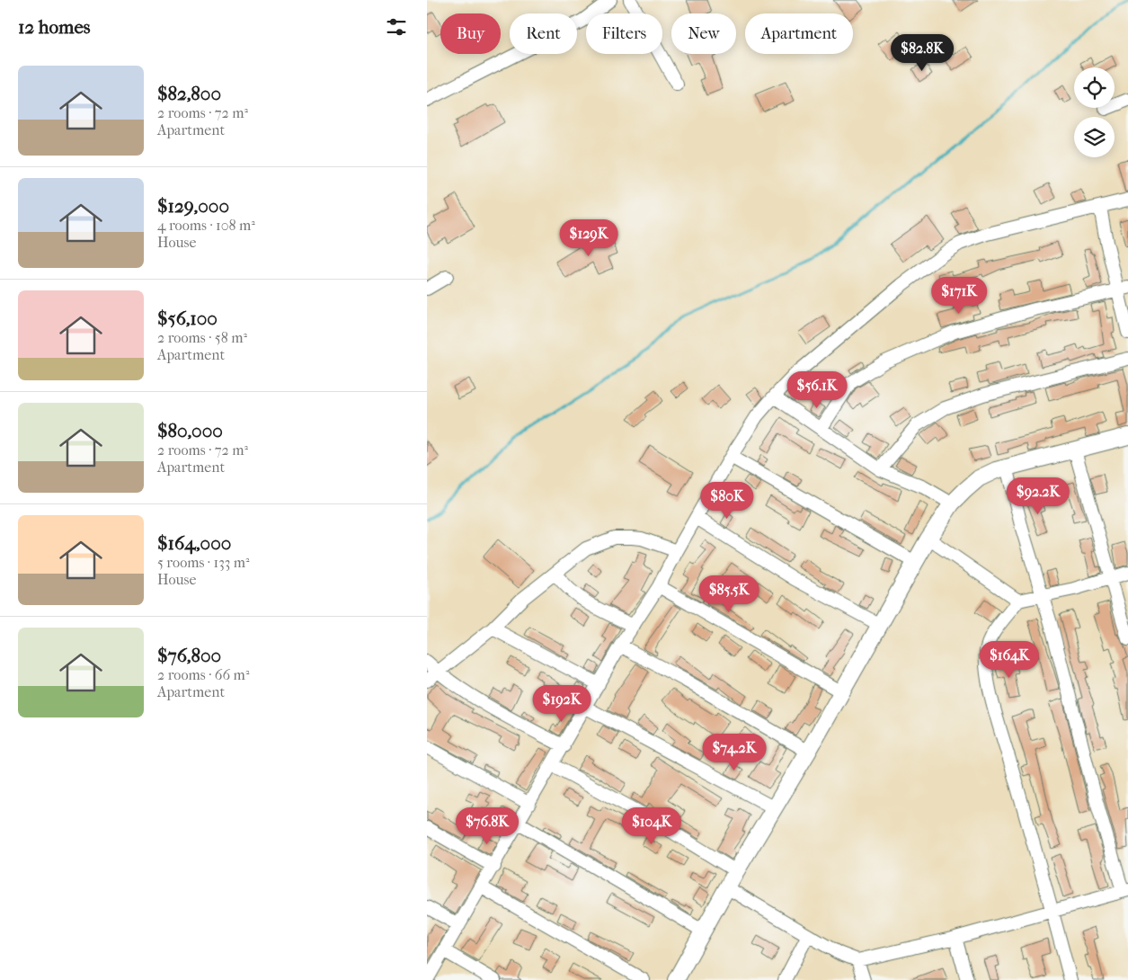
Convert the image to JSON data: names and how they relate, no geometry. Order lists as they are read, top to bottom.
{
  "page": {
    "heading": "12 homes",
    "chip": [
      "Buy",
      "Rent",
      "Filters",
      "New",
      "Apartment"
    ],
    "price": [
      "$82.8K",
      "$129K",
      "$171K",
      "$56.1K",
      "$92.2K",
      "$80K",
      "$85.5K",
      "$164K",
      "$192K",
      "$74.2K",
      "$76.8K",
      "$104K"
    ],
    "list": [
      {
        "name": "$82,800",
        "note": "2 rooms · 72 m² · Apartment"
      },
      {
        "name": "$129,000",
        "note": "4 rooms · 108 m² · House"
      },
      {
        "name": "$56,100",
        "note": "2 rooms · 58 m² · Apartment"
      },
      {
        "name": "$80,000",
        "note": "2 rooms · 72 m² · Apartment"
      },
      {
        "name": "$164,000",
        "note": "5 rooms · 133 m² · House"
      },
      {
        "name": "$76,800",
        "note": "2 rooms · 66 m² · Apartment"
      }
    ]
  }
}
